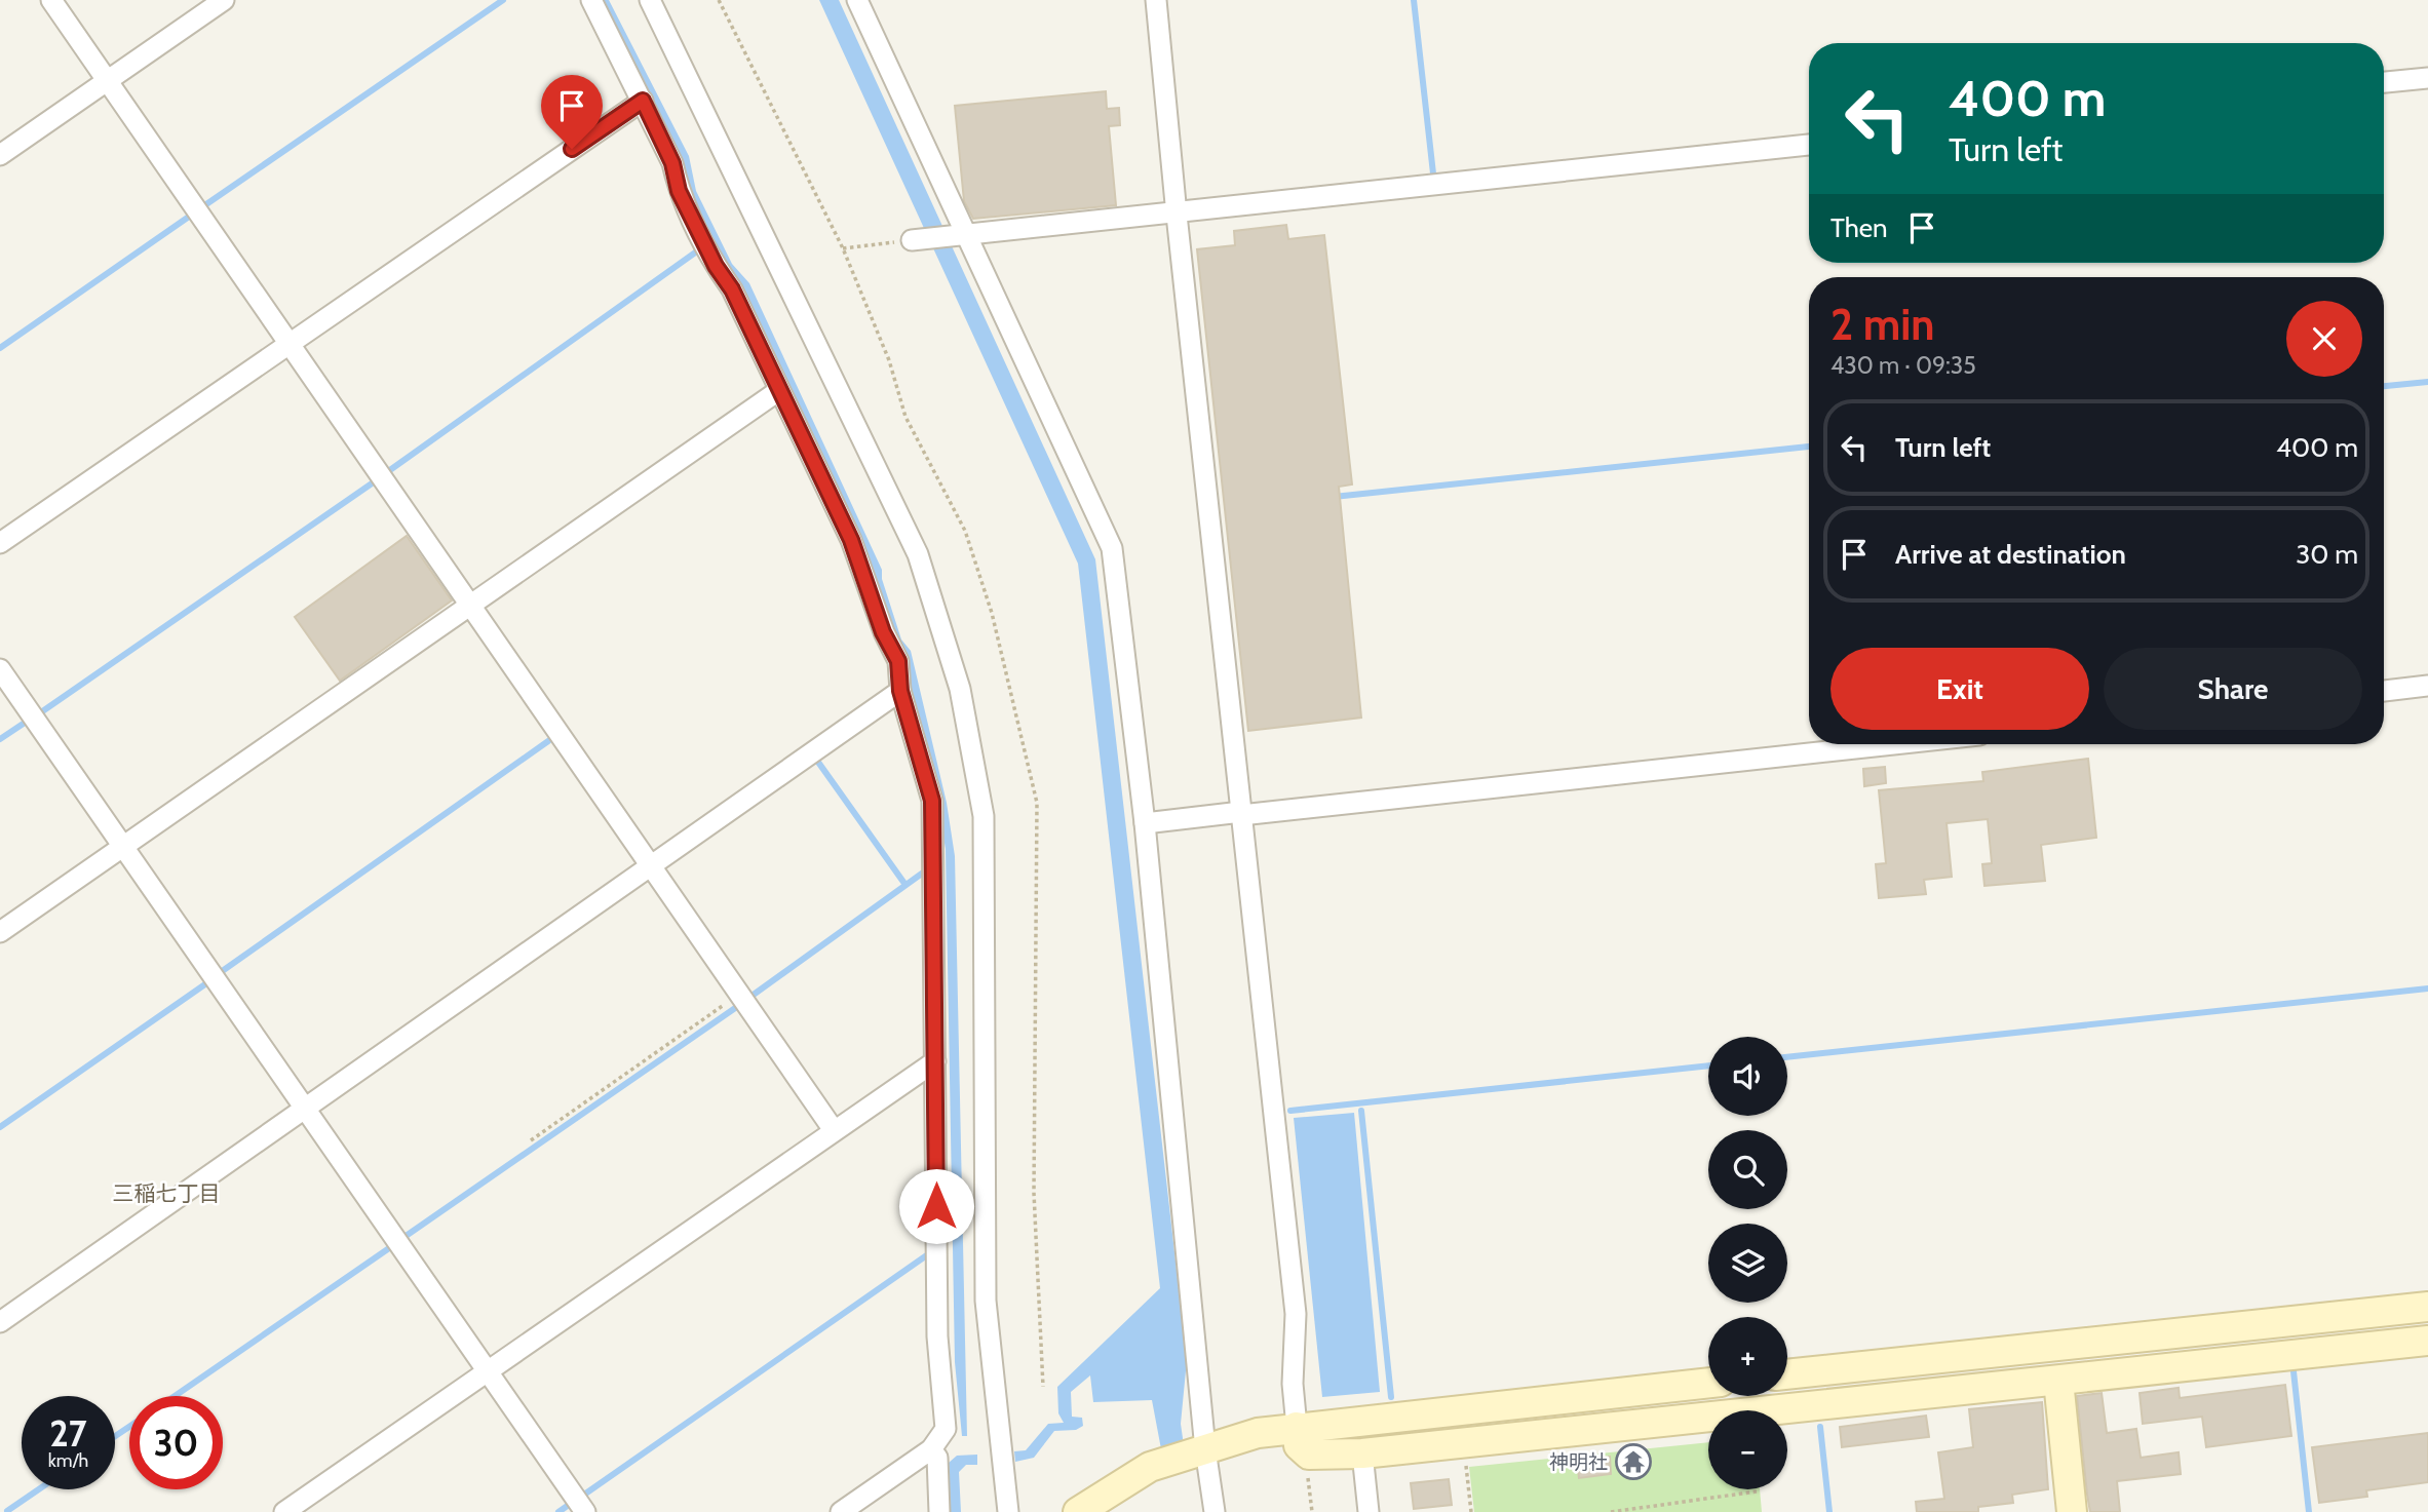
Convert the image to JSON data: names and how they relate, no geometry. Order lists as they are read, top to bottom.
{
  "districts": ["三稲七丁目"],
  "places": {
    "temple": ["神明社"]
  },
  "page": {
    "turn": ["400 m", "Turn left"],
    "then": "Then",
    "heading": ["2 min", "430 m · 09:35"],
    "list": [
      {
        "name": "Turn left",
        "value": "400 m"
      },
      {
        "name": "Arrive at destination",
        "value": "30 m"
      }
    ],
    "buttons": ["Exit", "Share"],
    "map_buttons": ["+", "−"],
    "speed": "27 km/h",
    "limit": "30"
  }
}
